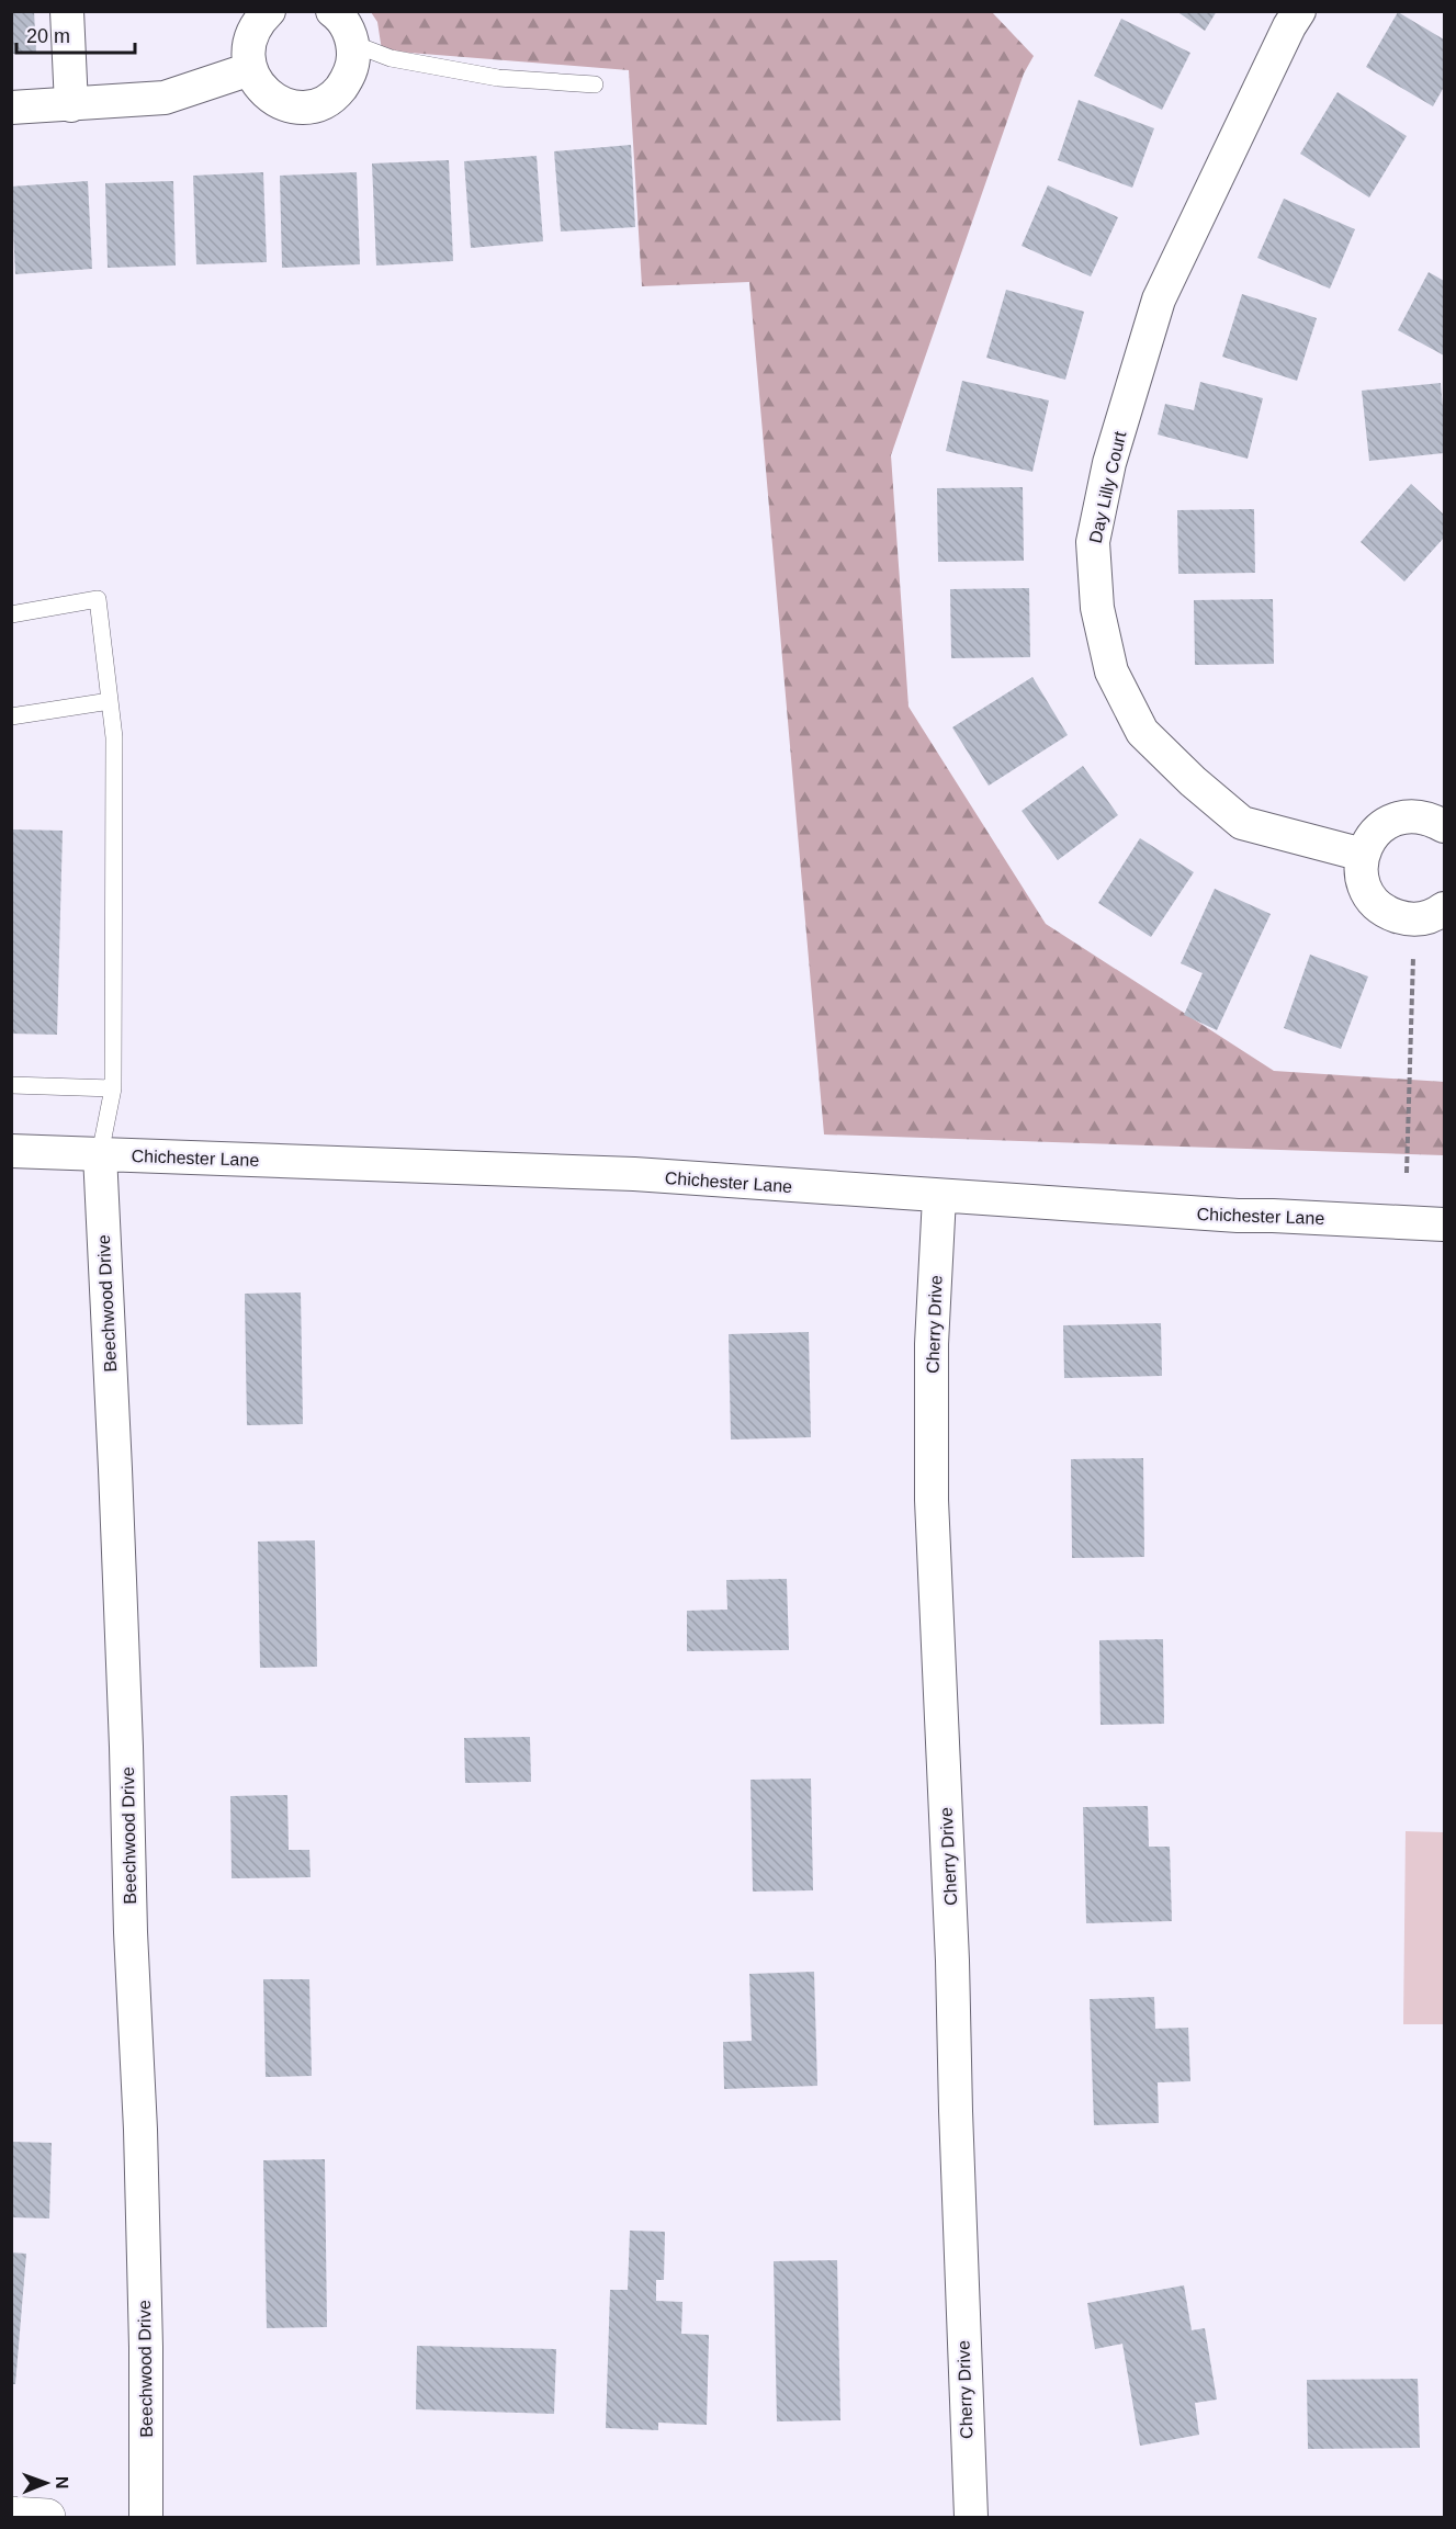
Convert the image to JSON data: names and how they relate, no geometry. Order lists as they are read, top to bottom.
{
  "streets": {
    "street": [
      "Day Lilly Court",
      "Chichester Lane",
      "Beechwood Drive",
      "Cherry Drive"
    ]
  },
  "crossings": [
    ["Chichester Lane", "Beechwood Drive"],
    ["Chichester Lane", "Cherry Drive"]
  ],
  "scale_bar": "20 m",
  "north": "right"
}
